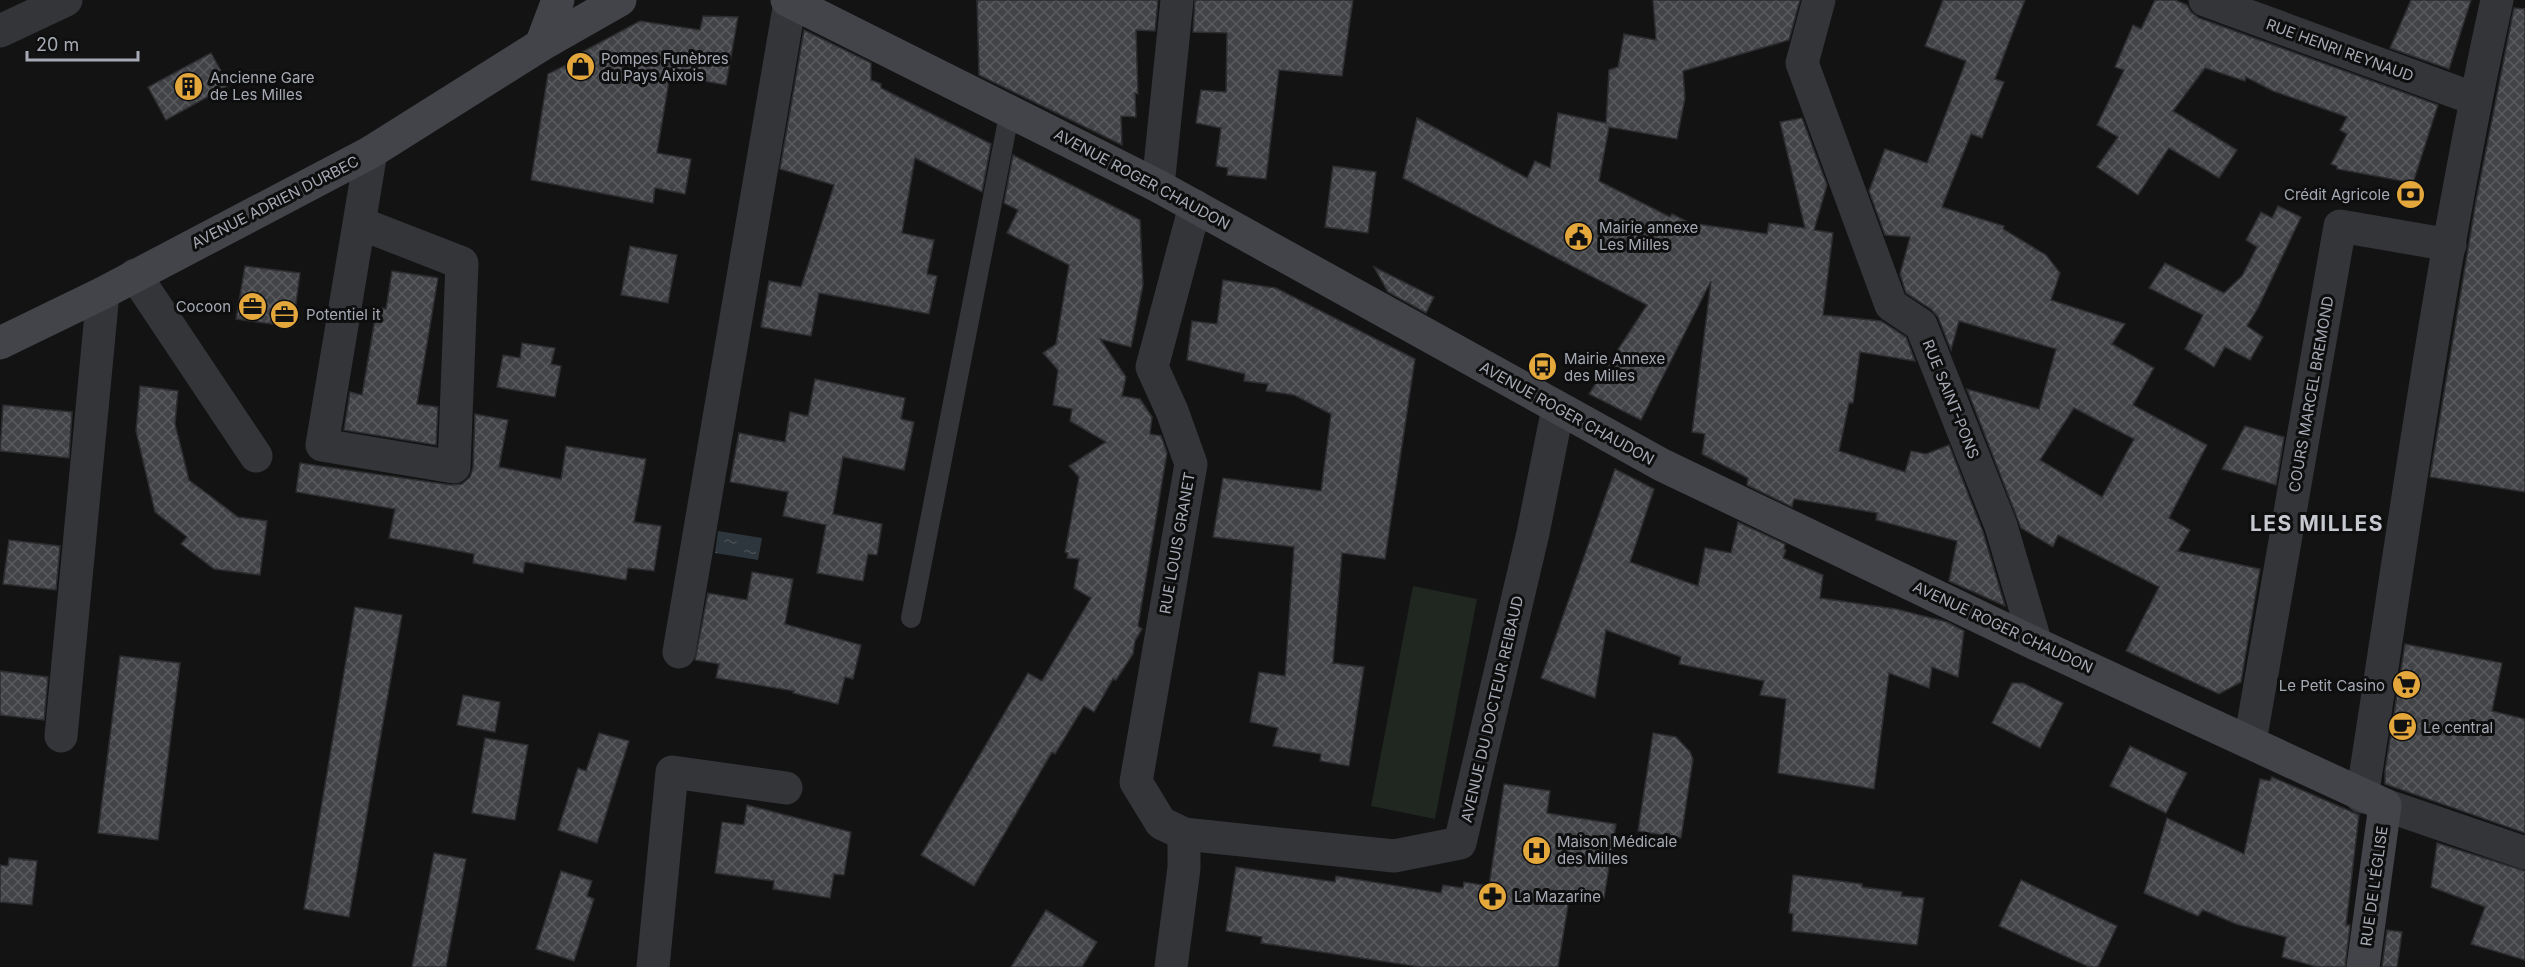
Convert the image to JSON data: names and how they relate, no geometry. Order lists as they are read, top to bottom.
{
  "streets": {
    "street": [
      "RUE HENRI REYNAUD",
      "AVENUE ROGER CHAUDON",
      "AVENUE ADRIEN DURBEC",
      "COURS MARCEL BREMOND",
      "RUE SAINT-PONS",
      "RUE LOUIS GRANET",
      "AVENUE DU DOCTEUR REIBAUD",
      "RUE DE L'ÉGLISE"
    ]
  },
  "crossings": [
    ["AVENUE ROGER CHAUDON", "COURS MARCEL BREMOND"],
    ["AVENUE ROGER CHAUDON", "RUE SAINT-PONS"],
    ["AVENUE ROGER CHAUDON", "RUE LOUIS GRANET"],
    ["AVENUE ROGER CHAUDON", "AVENUE DU DOCTEUR REIBAUD"],
    ["AVENUE ROGER CHAUDON", "RUE DE L'ÉGLISE"],
    ["RUE LOUIS GRANET", "AVENUE DU DOCTEUR REIBAUD"]
  ],
  "districts": ["LES MILLES"],
  "places": {
    "shop": ["Pompes Funèbres du Pays Aixois"],
    "building": ["Ancienne Gare de Les Milles"],
    "bank": ["Crédit Agricole"],
    "public building": ["Mairie annexe Les Milles"],
    "office": ["Cocoon", "Potentiel it"],
    "bus stop": ["Mairie Annexe des Milles"],
    "supermarket": ["Le Petit Casino"],
    "cafe": ["Le central"],
    "hospital": ["Maison Médicale des Milles"],
    "pharmacy": ["La Mazarine"]
  },
  "scale_bar": "20 m"
}
